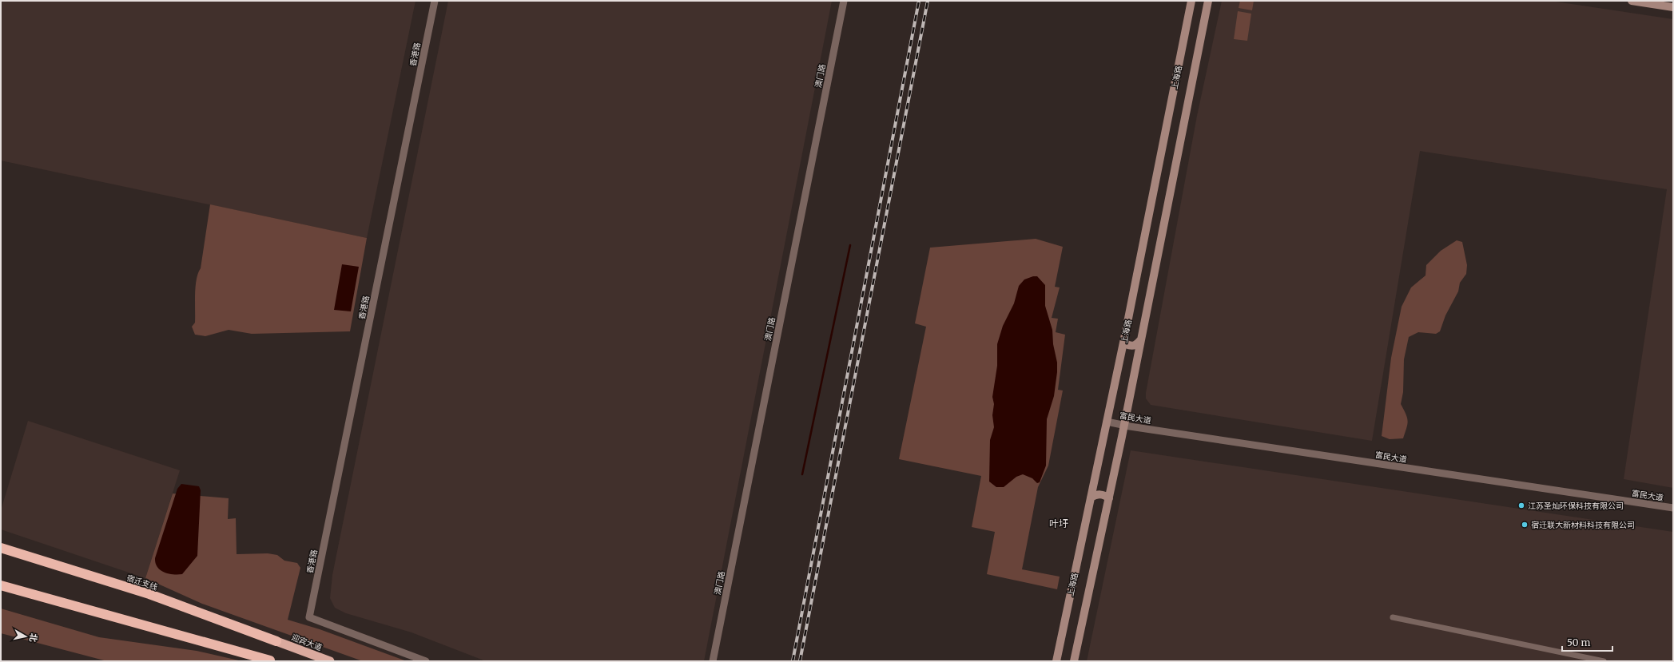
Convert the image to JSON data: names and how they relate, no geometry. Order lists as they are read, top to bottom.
{
  "streets": {
    "highway": ["宿迁支线", "迎宾大道"],
    "main road": ["上海路"],
    "street": ["香港路", "澳门路", "富民大道"]
  },
  "crossings": [
    ["上海路", "富民大道"],
    ["宿迁支线", "迎宾大道"]
  ],
  "districts": ["叶圩"],
  "places": ["江苏圣灿环保科技有限公司", "宿迁联大新材料科技有限公司"],
  "scale_bar": "50 m",
  "north": "right"
}
